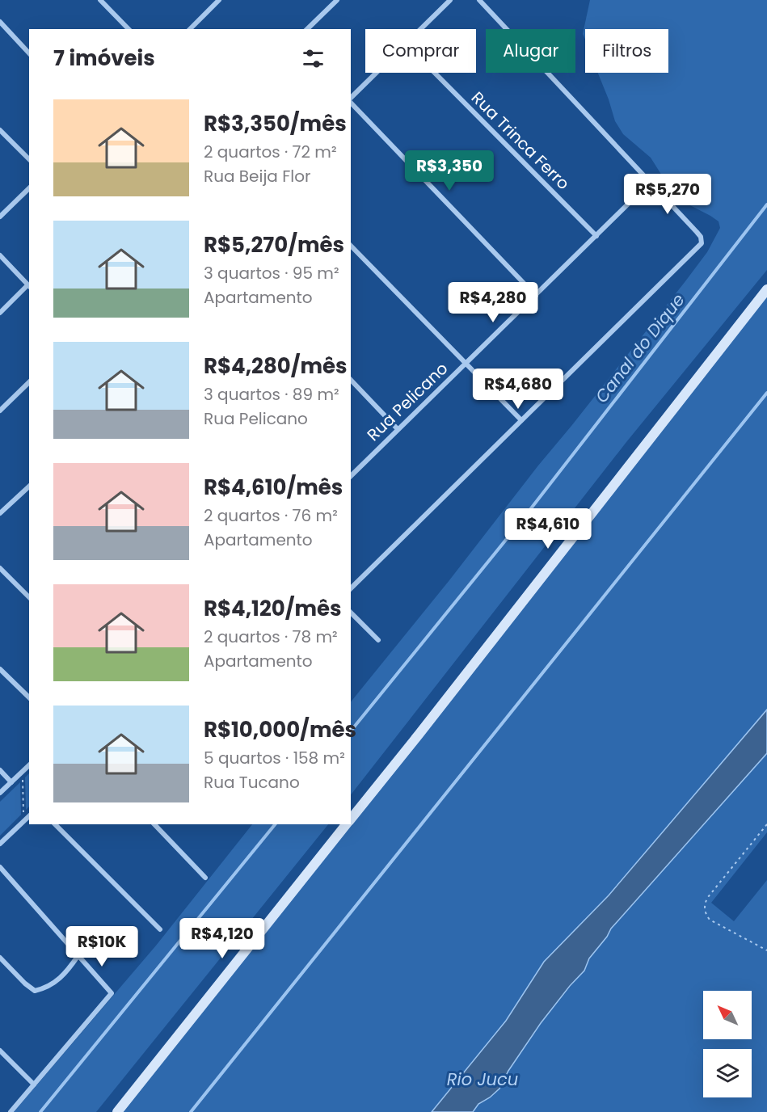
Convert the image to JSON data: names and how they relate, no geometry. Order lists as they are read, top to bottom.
{
  "streets": {
    "street": ["Rua Trinca Ferro", "Rua Pelicano"]
  },
  "crossings": [
    ["Rua Trinca Ferro", "Rua Pelicano"]
  ],
  "water": ["Canal do Dique", "Rio Jucu"],
  "north": "top left",
  "page": {
    "chip": ["Comprar", "Alugar", "Filtros"],
    "heading": "7 imóveis",
    "list": [
      {
        "name": "R$3,350/mês",
        "note": "2 quartos · 72 m² · Rua Beija Flor"
      },
      {
        "name": "R$5,270/mês",
        "note": "3 quartos · 95 m² · Apartamento"
      },
      {
        "name": "R$4,280/mês",
        "note": "3 quartos · 89 m² · Rua Pelicano"
      },
      {
        "name": "R$4,610/mês",
        "note": "2 quartos · 76 m² · Apartamento"
      },
      {
        "name": "R$4,120/mês",
        "note": "2 quartos · 78 m² · Apartamento"
      },
      {
        "name": "R$10,000/mês",
        "note": "5 quartos · 158 m² · Rua Tucano"
      }
    ],
    "price": [
      "R$3,350",
      "R$5,270",
      "R$4,280",
      "R$4,680",
      "R$4,610",
      "R$4,120",
      "R$10K"
    ]
  }
}
